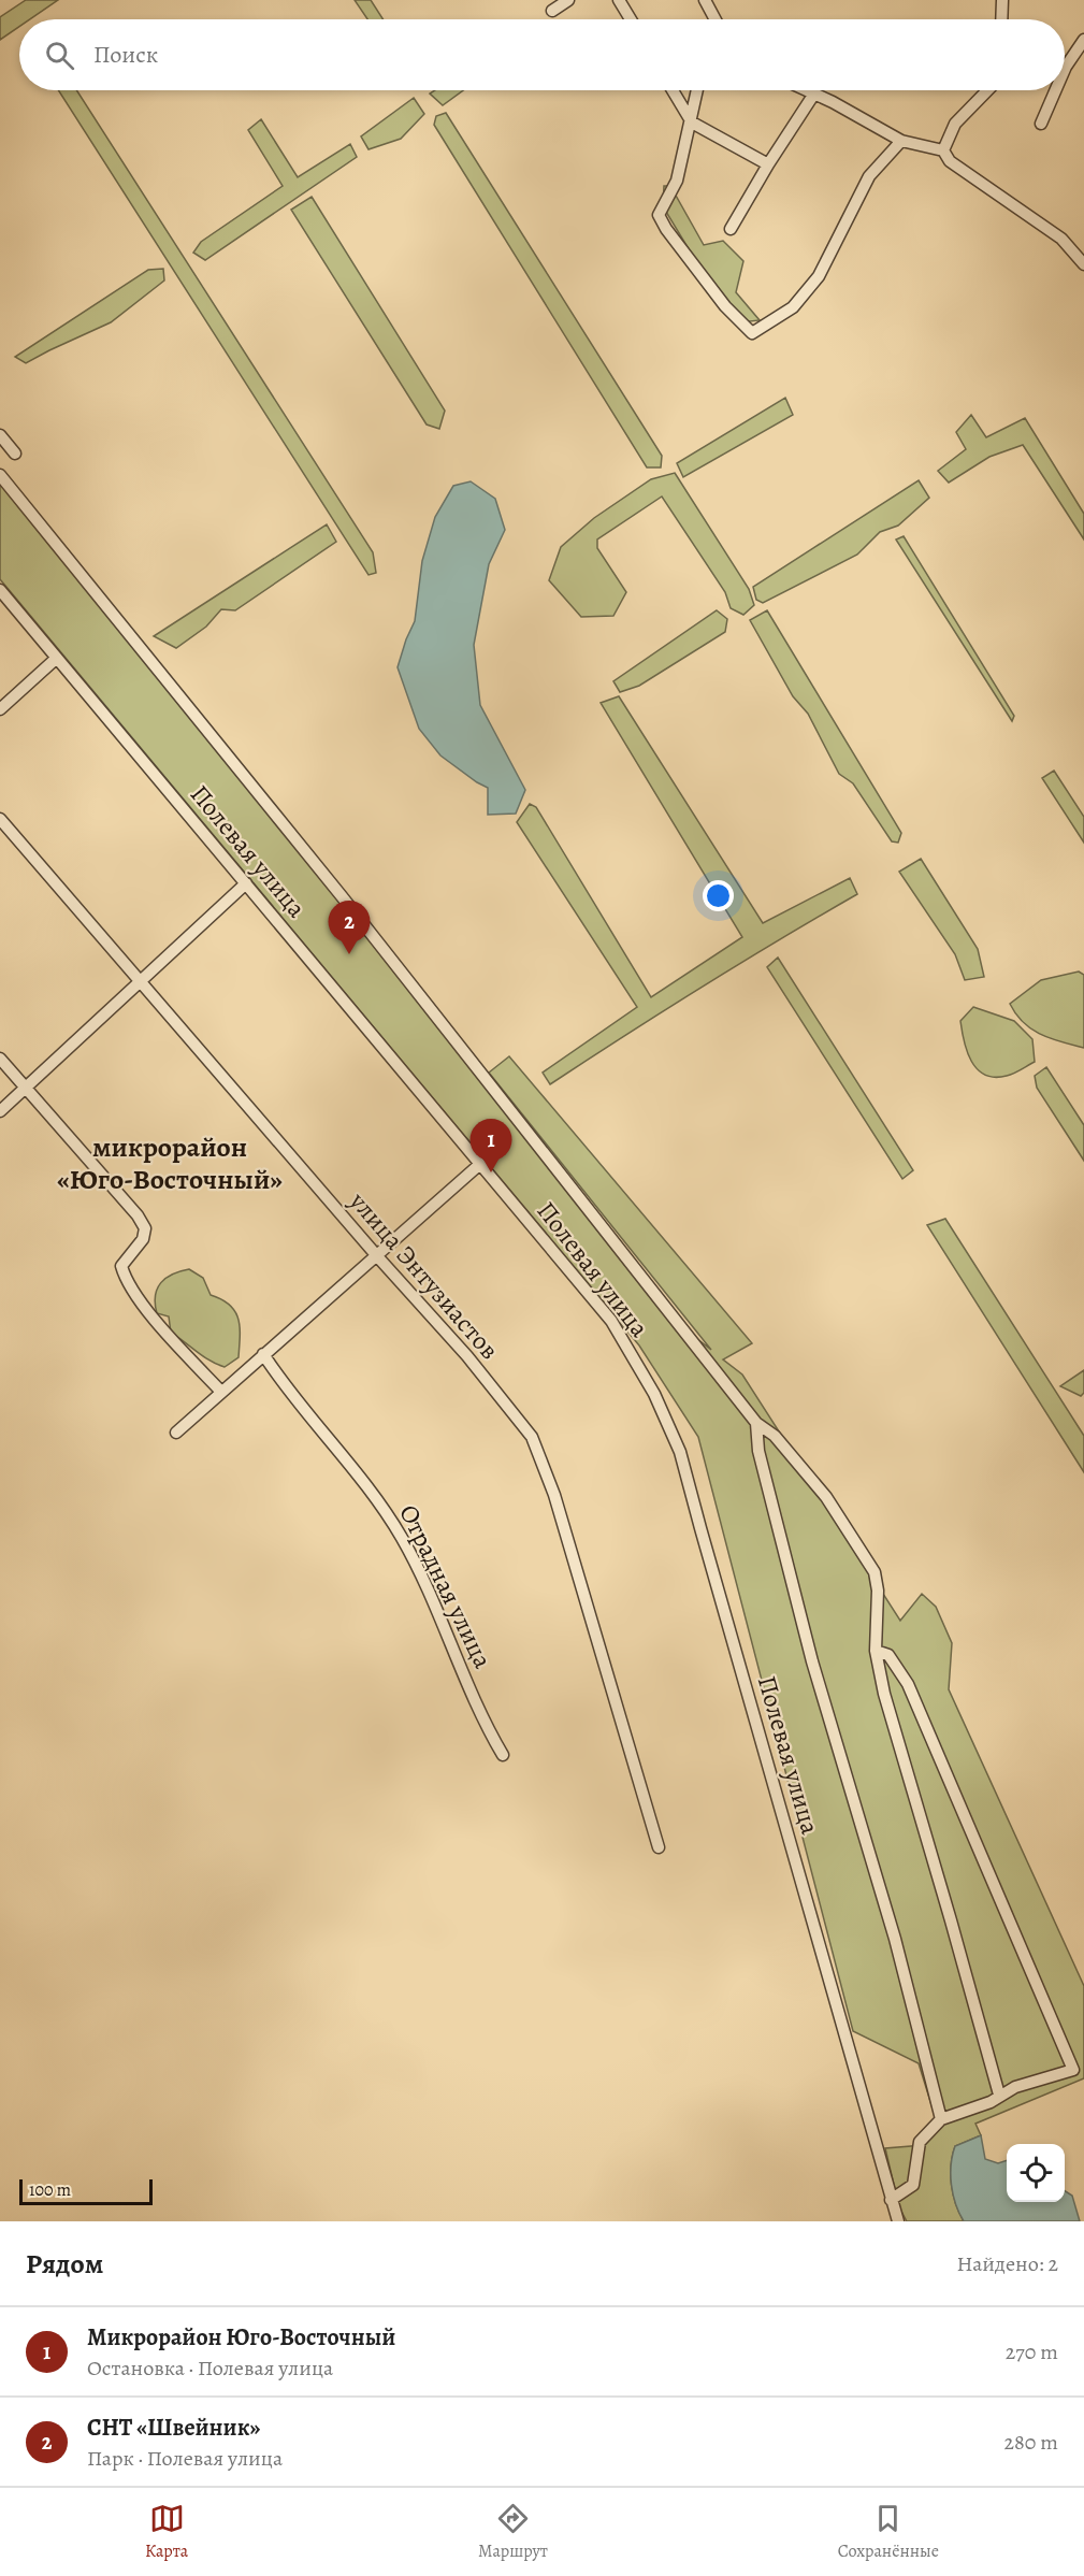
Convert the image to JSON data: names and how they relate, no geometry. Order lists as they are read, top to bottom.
{
  "streets": {
    "street": ["Полевая улица", "улица Энтузиастов", "Отрадная улица"]
  },
  "districts": ["микрорайон «Юго-Восточный»"],
  "scale_bar": "100 m",
  "page": {
    "search": "Поиск",
    "pins": ["2", "1"],
    "scale": "100 m",
    "heading": ["Рядом", "Найдено: 2"],
    "list": [
      {
        "mark": "1",
        "name": "Микрорайон Юго-Восточный",
        "note": "Остановка · Полевая улица",
        "value": "270 m"
      },
      {
        "mark": "2",
        "name": "СНТ «Швейник»",
        "note": "Парк · Полевая улица",
        "value": "280 m"
      }
    ],
    "nav": ["Карта", "Маршрут", "Сохранённые"]
  }
}
